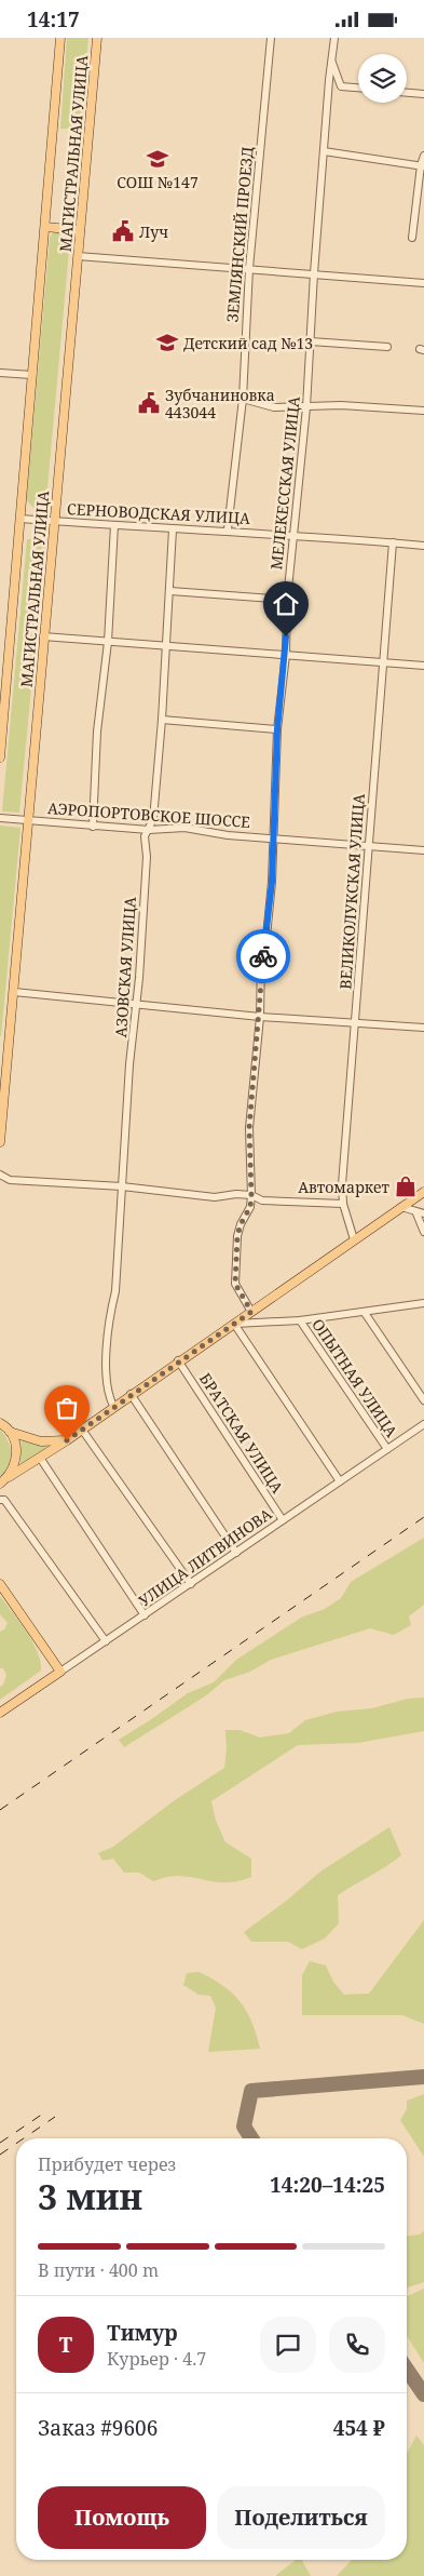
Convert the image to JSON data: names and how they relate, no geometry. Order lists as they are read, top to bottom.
{
  "streets": {
    "main road": ["МАГИСТРАЛЬНАЯ УЛИЦА", "УЛИЦА ЛИТВИНОВА"],
    "street": [
      "ЗЕМЛЯНСКИЙ ПРОЕЗД",
      "МЕЛЕКЕССКАЯ УЛИЦА",
      "СЕРНОВОДСКАЯ УЛИЦА",
      "АЭРОПОРТОВСКОЕ ШОССЕ",
      "ВЕЛИКОЛУКСКАЯ УЛИЦА",
      "АЗОВСКАЯ УЛИЦА",
      "ОПЫТНАЯ УЛИЦА",
      "БРАТСКАЯ УЛИЦА"
    ]
  },
  "crossings": [
    ["МАГИСТРАЛЬНАЯ УЛИЦА", "СЕРНОВОДСКАЯ УЛИЦА"],
    ["МАГИСТРАЛЬНАЯ УЛИЦА", "АЭРОПОРТОВСКОЕ ШОССЕ"],
    ["ЗЕМЛЯНСКИЙ ПРОЕЗД", "СЕРНОВОДСКАЯ УЛИЦА"],
    ["МЕЛЕКЕССКАЯ УЛИЦА", "СЕРНОВОДСКАЯ УЛИЦА"],
    ["МЕЛЕКЕССКАЯ УЛИЦА", "АЭРОПОРТОВСКОЕ ШОССЕ"],
    ["СЕРНОВОДСКАЯ УЛИЦА", "ВЕЛИКОЛУКСКАЯ УЛИЦА"],
    ["СЕРНОВОДСКАЯ УЛИЦА", "АЗОВСКАЯ УЛИЦА"],
    ["АЭРОПОРТОВСКОЕ ШОССЕ", "ВЕЛИКОЛУКСКАЯ УЛИЦА"],
    ["АЭРОПОРТОВСКОЕ ШОССЕ", "АЗОВСКАЯ УЛИЦА"],
    ["ОПЫТНАЯ УЛИЦА", "УЛИЦА ЛИТВИНОВА"],
    ["БРАТСКАЯ УЛИЦА", "УЛИЦА ЛИТВИНОВА"]
  ],
  "places": {
    "school or university": ["СОШ №147", "Детский сад №13"],
    "public building": ["Луч", "Зубчаниновка 443044"],
    "shop": ["Автомаркет"]
  },
  "page": {
    "status": "14:17",
    "heading": ["3 мин", "Прибудет через", "14:20–14:25"],
    "panel": [
      "Тимур",
      "Курьер · 4.7",
      "Заказ #9606",
      "454 ₽"
    ],
    "bar": "В пути · 400 m",
    "round": "Т",
    "buttons": ["Помощь", "Поделиться"]
  }
}
